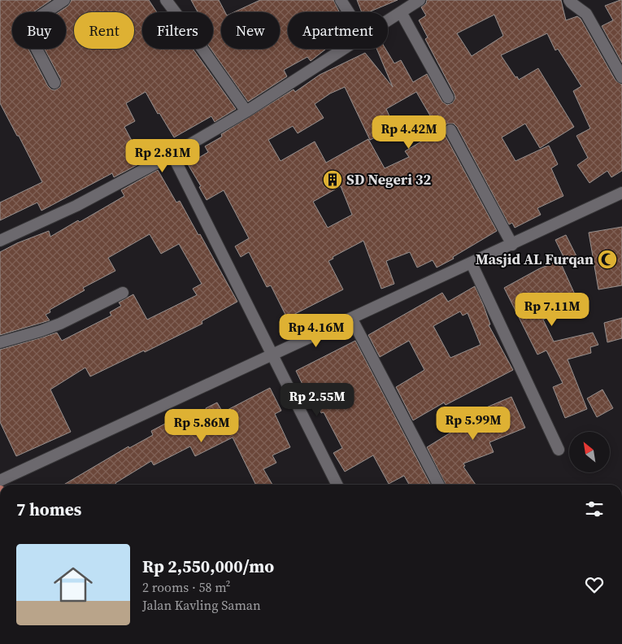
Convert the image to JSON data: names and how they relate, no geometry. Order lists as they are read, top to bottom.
{
  "places": {
    "building": ["SD Negeri 32"],
    "mosque": ["Masjid AL Furqan"]
  },
  "north": "top left",
  "page": {
    "chip": [
      "Buy",
      "Rent",
      "Filters",
      "New",
      "Apartment"
    ],
    "price": [
      "Rp 4.42M",
      "Rp 2.81M",
      "Rp 7.11M",
      "Rp 4.16M",
      "Rp 2.55M",
      "Rp 5.99M",
      "Rp 5.86M"
    ],
    "heading": "7 homes",
    "list": [
      {
        "name": "Rp 2,550,000/mo",
        "note": "2 rooms · 58 m² · Jalan Kavling Saman"
      }
    ]
  }
}
